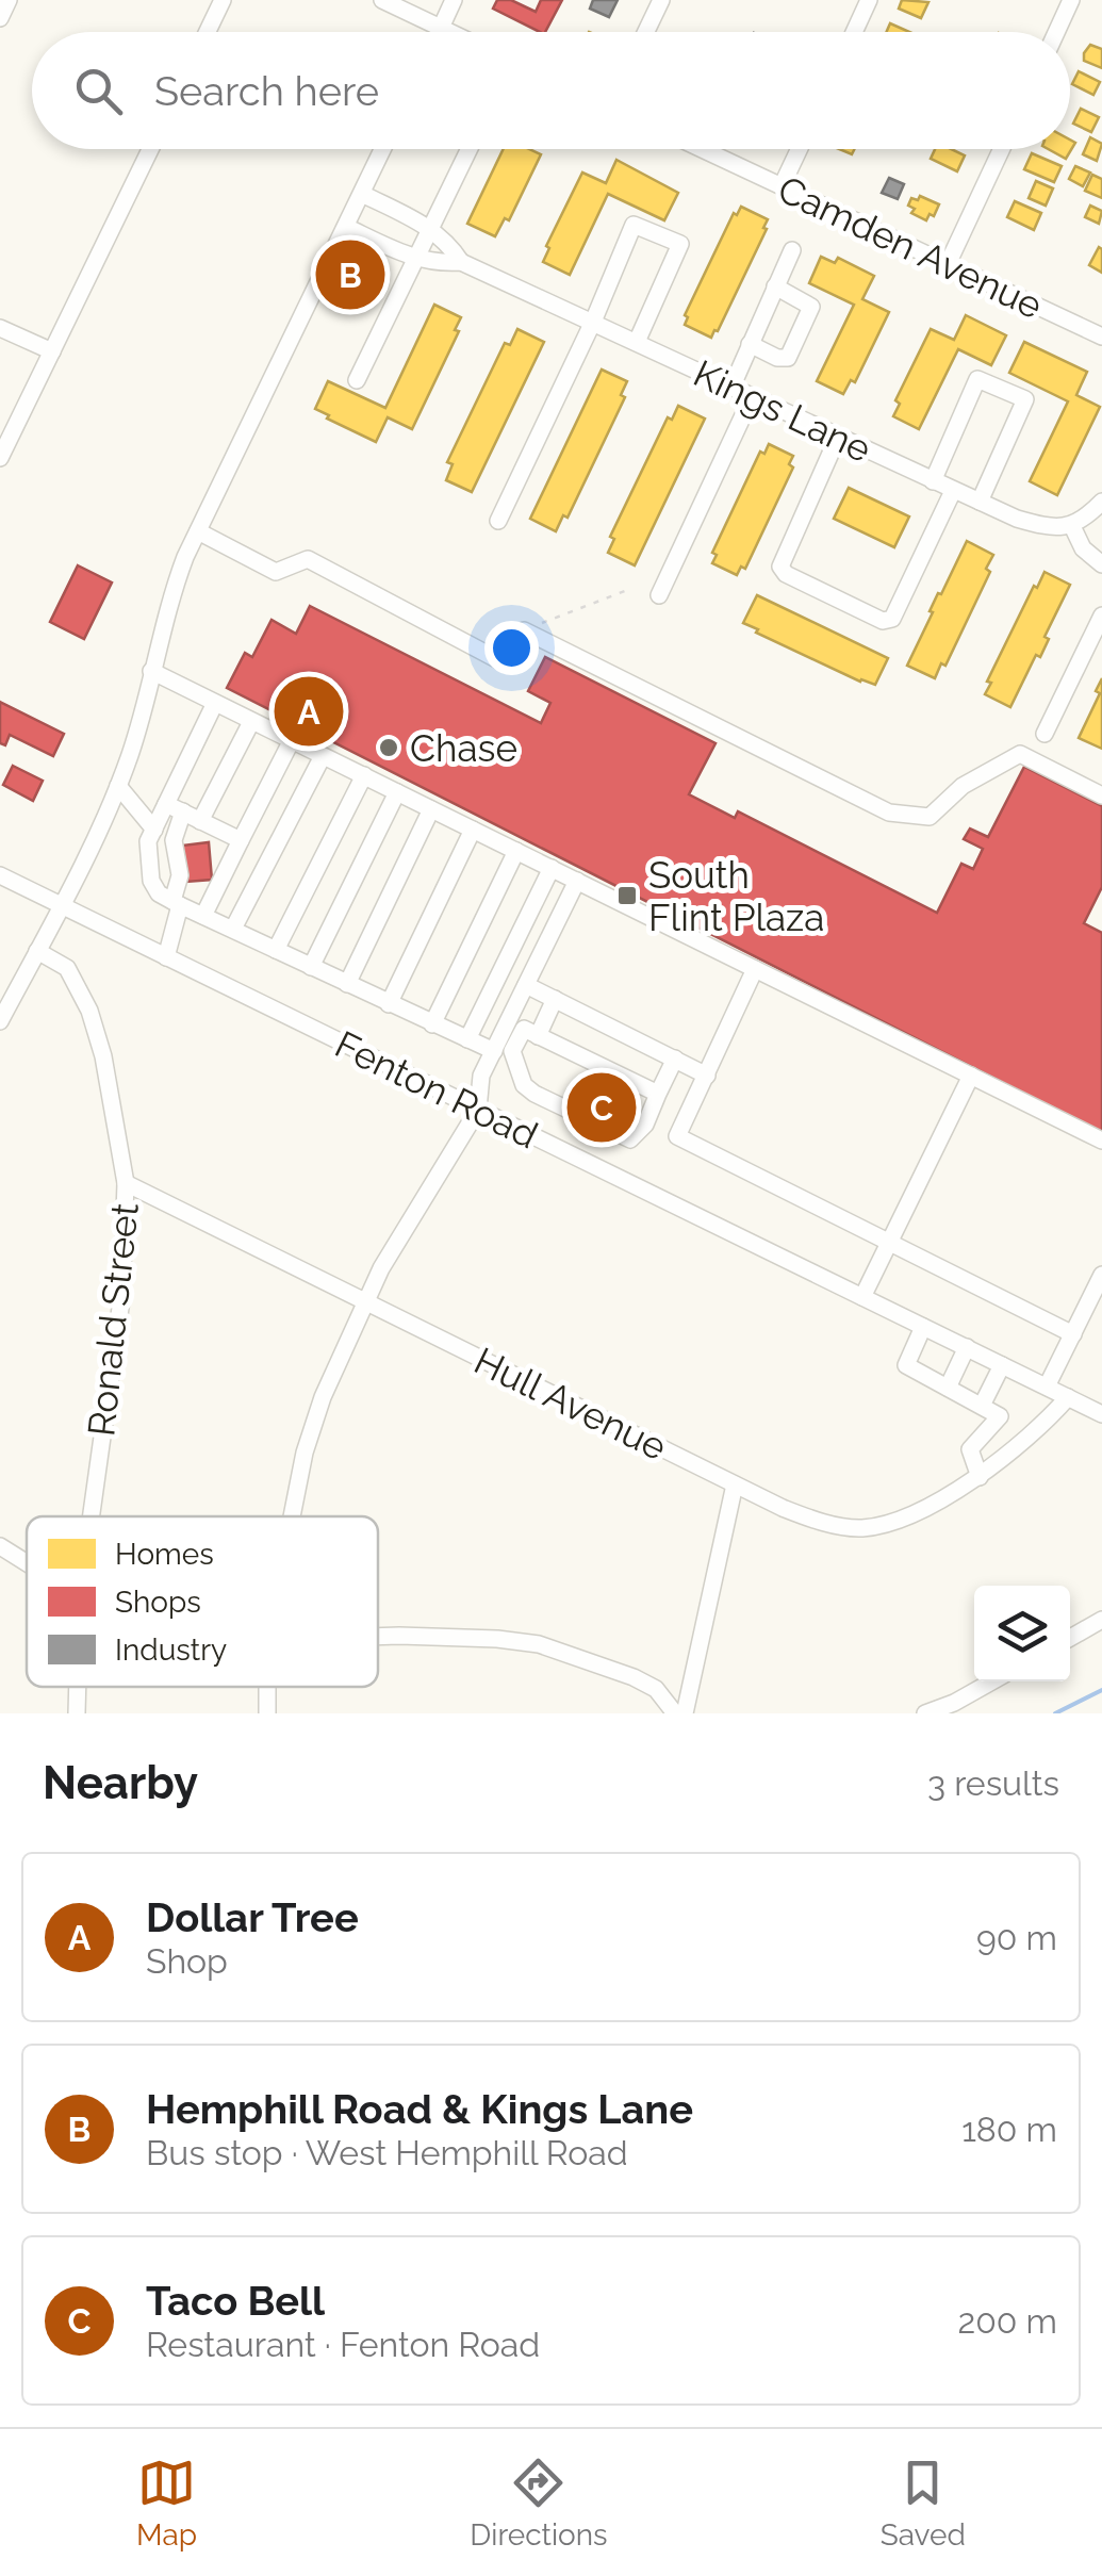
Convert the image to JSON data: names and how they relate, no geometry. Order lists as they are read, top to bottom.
{
  "streets": {
    "street": [
      "Camden Avenue",
      "Kings Lane",
      "Fenton Road",
      "Ronald Street",
      "Hull Avenue"
    ]
  },
  "crossings": [
    ["Fenton Road", "Hull Avenue"],
    ["Ronald Street", "Hull Avenue"]
  ],
  "places": {
    "other": ["Chase"],
    "transit": ["South Flint Plaza"]
  },
  "legend": ["Homes", "Shops", "Industry"],
  "page": {
    "search": "Search here",
    "pins": ["B", "A", "C"],
    "heading": ["Nearby", "3 results"],
    "list": [
      {
        "mark": "A",
        "name": "Dollar Tree",
        "note": "Shop",
        "value": "90 m"
      },
      {
        "mark": "B",
        "name": "Hemphill Road & Kings Lane",
        "note": "Bus stop · West Hemphill Road",
        "value": "180 m"
      },
      {
        "mark": "C",
        "name": "Taco Bell",
        "note": "Restaurant · Fenton Road",
        "value": "200 m"
      }
    ],
    "nav": ["Map", "Directions", "Saved"]
  }
}
